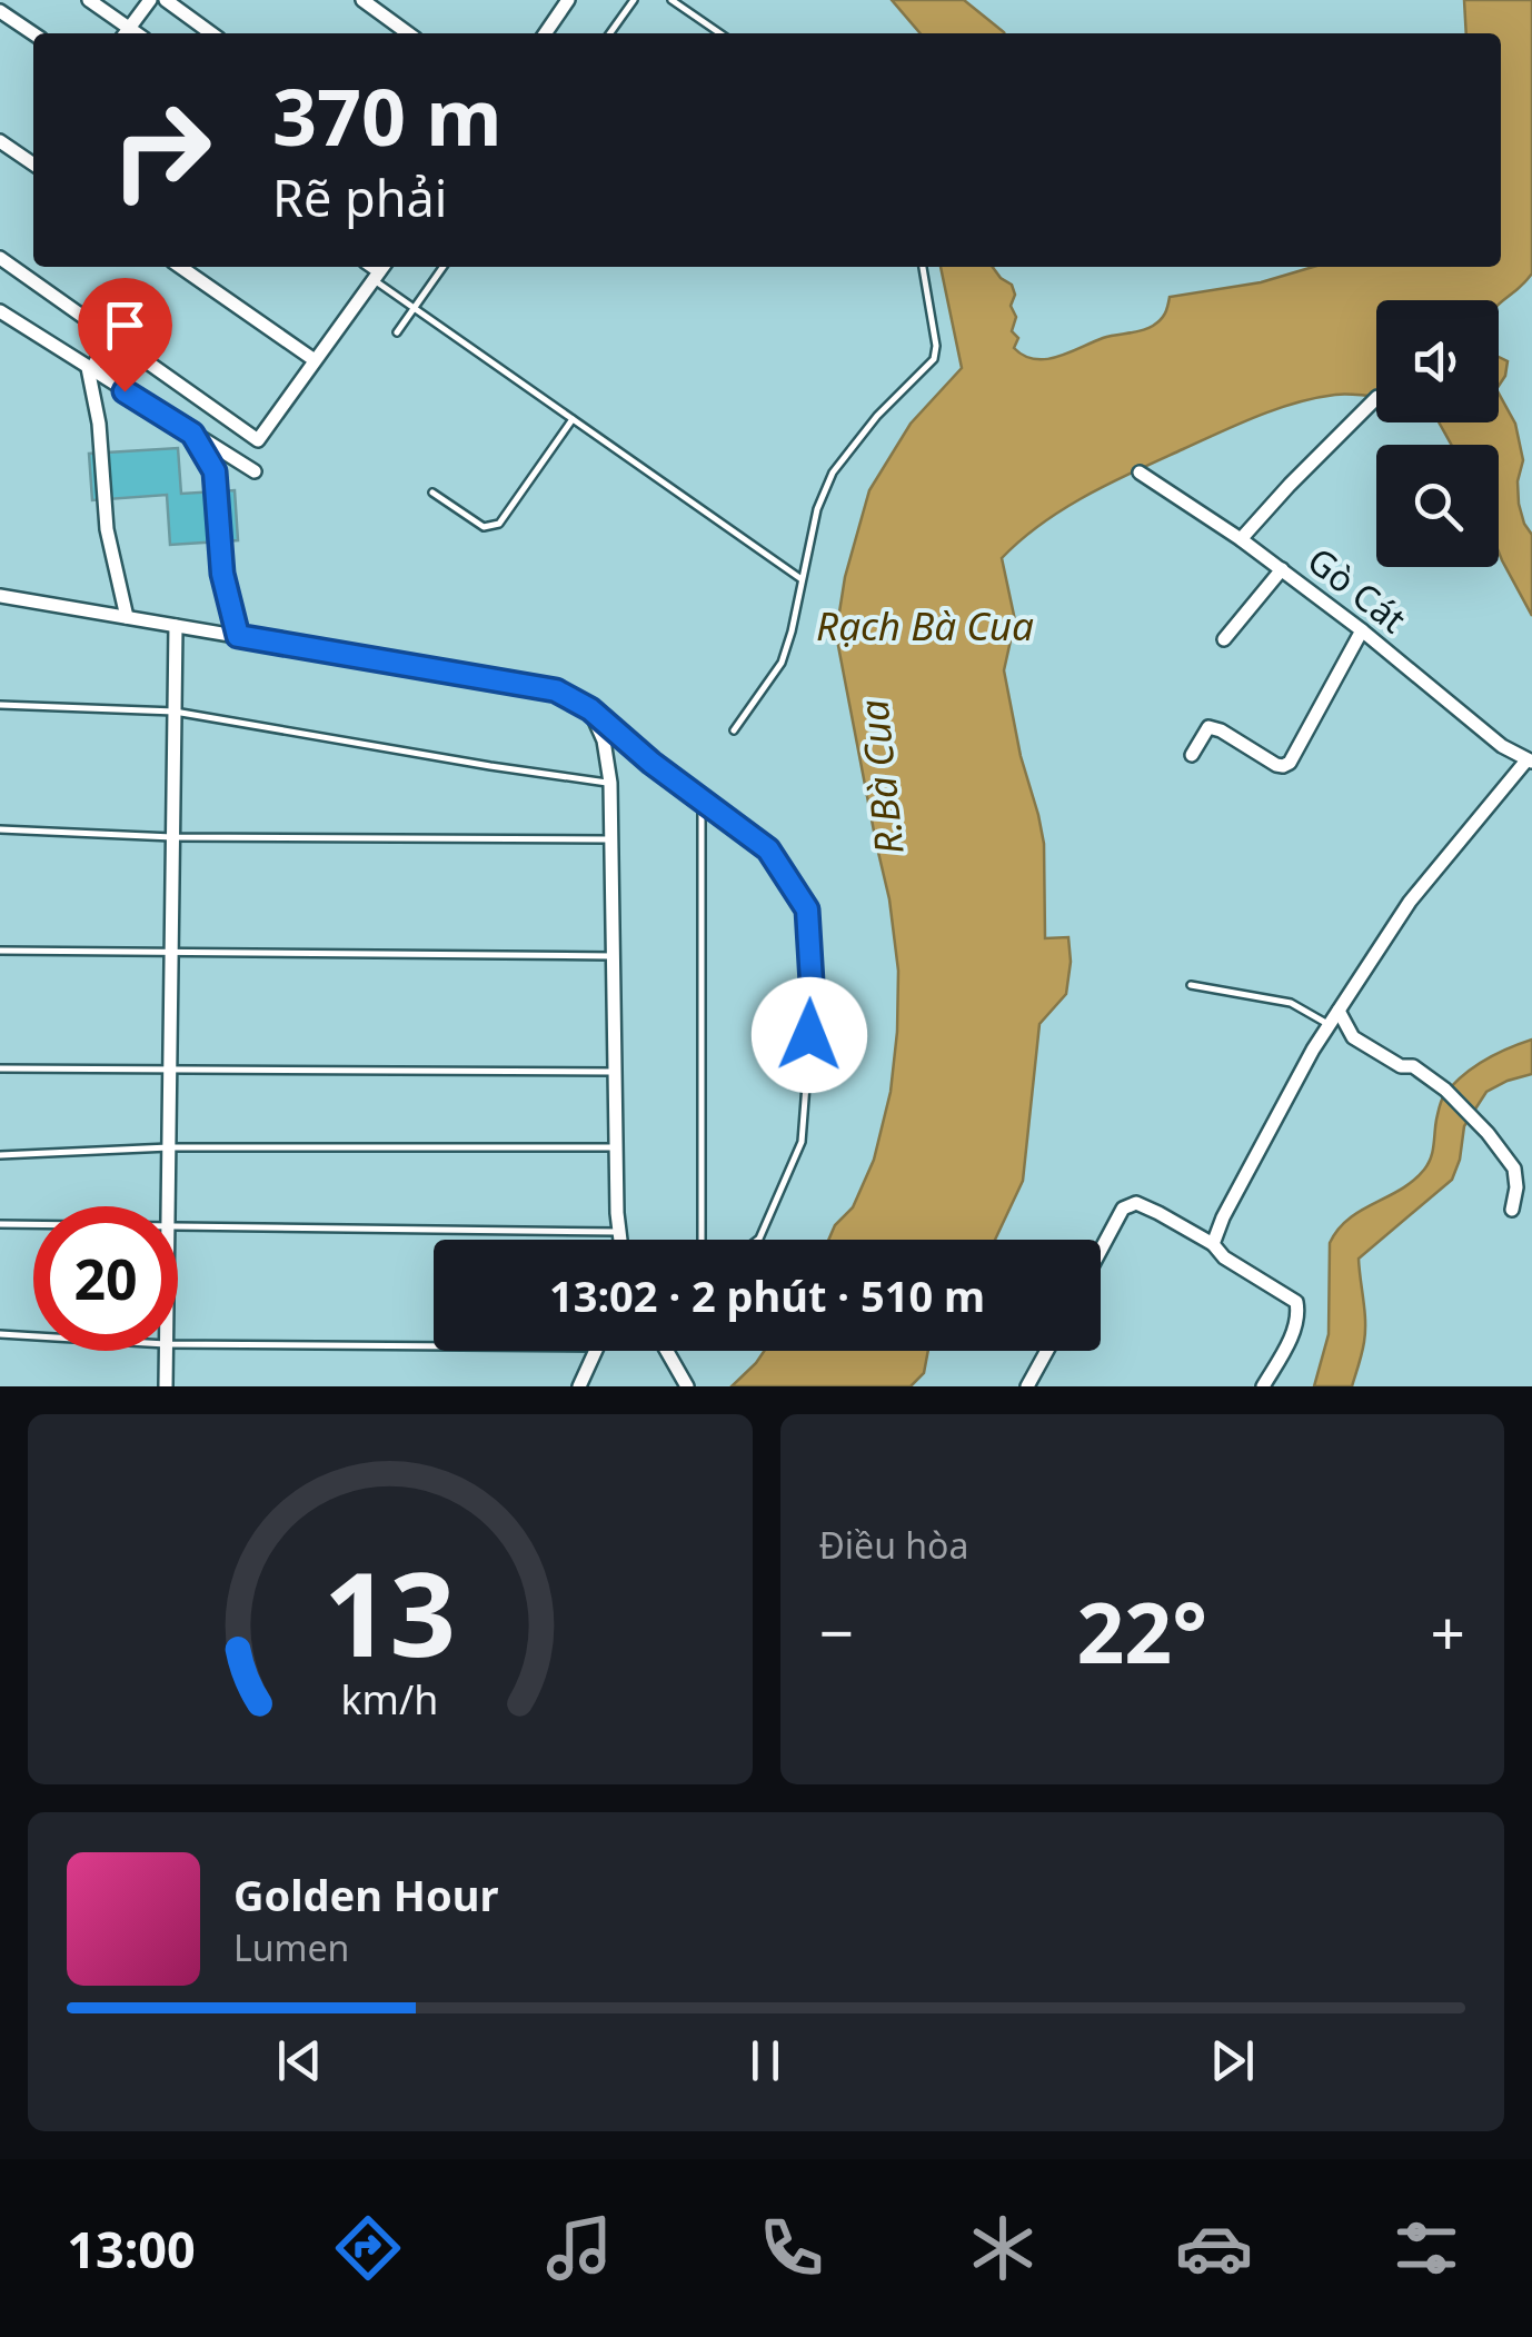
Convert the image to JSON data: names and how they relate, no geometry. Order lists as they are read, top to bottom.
{
  "streets": {
    "street": ["Gò Cát"]
  },
  "water": ["Rạch Bà Cua", "R.Bà Cua"],
  "page": {
    "turn": ["370 m", "Rẽ phải"],
    "limit": "20",
    "trip": "13:02 · 2 phút · 510 m",
    "tile": "Điều hòa",
    "heat": ["−", "22°", "+"],
    "song": ["Golden Hour", "Lumen"],
    "tabs": "13:00",
    "gauge": ["13", "km/h"]
  }
}
